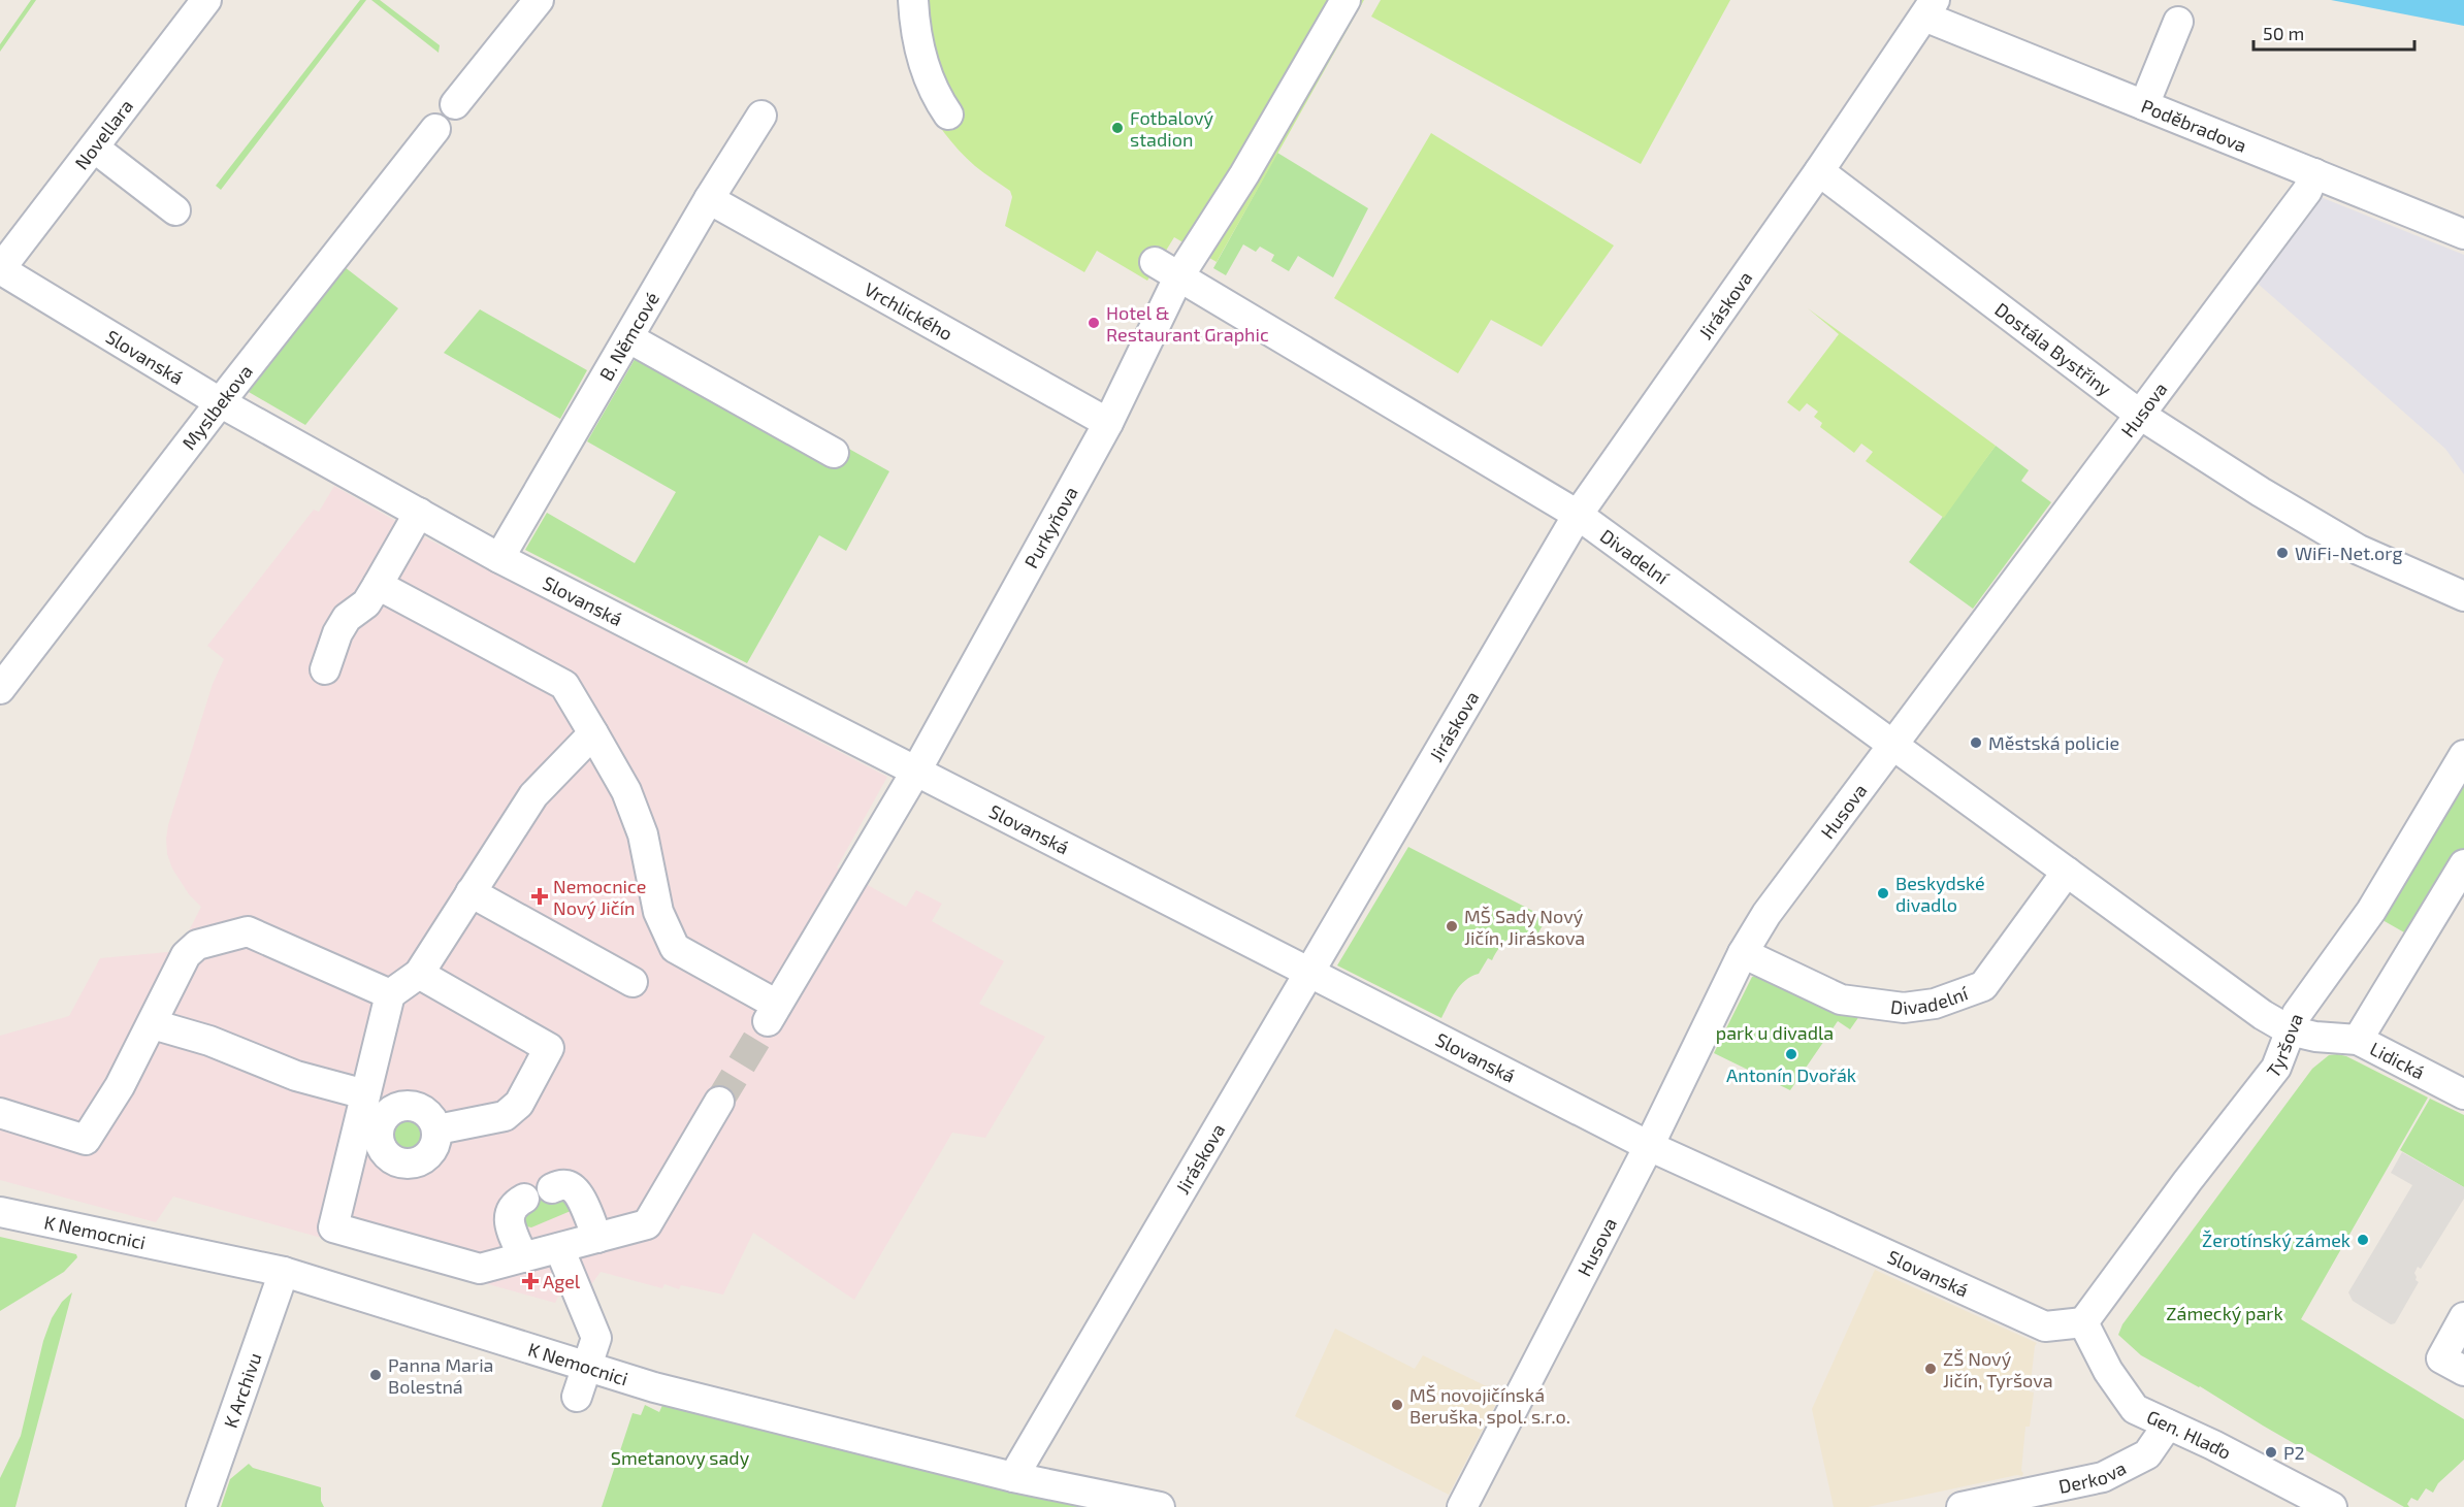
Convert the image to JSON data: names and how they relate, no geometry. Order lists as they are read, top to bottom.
{
  "streets": {
    "street": [
      "Poděbradova",
      "Novellara",
      "Jiráskova",
      "Vrchlického",
      "B. Němcové",
      "Dostála Bystřiny",
      "Slovanská",
      "Myslbekova",
      "Husova",
      "Purkyňova",
      "Divadelní",
      "Tyršova",
      "Lidická",
      "K Nemocnici",
      "K Archivu",
      "Gen. Hlaďo",
      "Derkova"
    ]
  },
  "crossings": [
    ["Poděbradova", "Jiráskova"],
    ["Poděbradova", "Husova"],
    ["Novellara", "Slovanská"],
    ["Jiráskova", "Dostála Bystřiny"],
    ["Jiráskova", "Slovanská"],
    ["Jiráskova", "Divadelní"],
    ["Jiráskova", "K Nemocnici"],
    ["Vrchlického", "B. Němcové"],
    ["Vrchlického", "Purkyňova"],
    ["B. Němcové", "Slovanská"],
    ["Dostála Bystřiny", "Husova"],
    ["Slovanská", "Myslbekova"],
    ["Slovanská", "Husova"],
    ["Slovanská", "Purkyňova"],
    ["Slovanská", "Tyršova"],
    ["Slovanská", "Gen. Hlaďo"],
    ["Husova", "Divadelní"],
    ["Purkyňova", "Divadelní"],
    ["Divadelní", "Tyršova"],
    ["Divadelní", "Lidická"],
    ["Tyršova", "Lidická"],
    ["Tyršova", "Gen. Hlaďo"],
    ["K Nemocnici", "K Archivu"],
    ["Gen. Hlaďo", "Derkova"]
  ],
  "parks": ["park u divadla", "Zámecký park", "Smetanovy sady"],
  "places": {
    "other": [
      "Fotbalový stadion",
      "Hotel & Restaurant Graphic",
      "WiFi-Net.org",
      "Městská policie",
      "Beskydské divadlo",
      "MŠ Sady Nový Jičín, Jiráskova",
      "Antonín Dvořák",
      "Žerotínský zámek",
      "ZŠ Nový Jičín, Tyršova",
      "Panna Maria Bolestná",
      "MŠ novojičínská Beruška, spol. s.r.o.",
      "P2"
    ],
    "health": ["Nemocnice Nový Jičín", "Agel"]
  },
  "scale_bar": "50 m"
}
